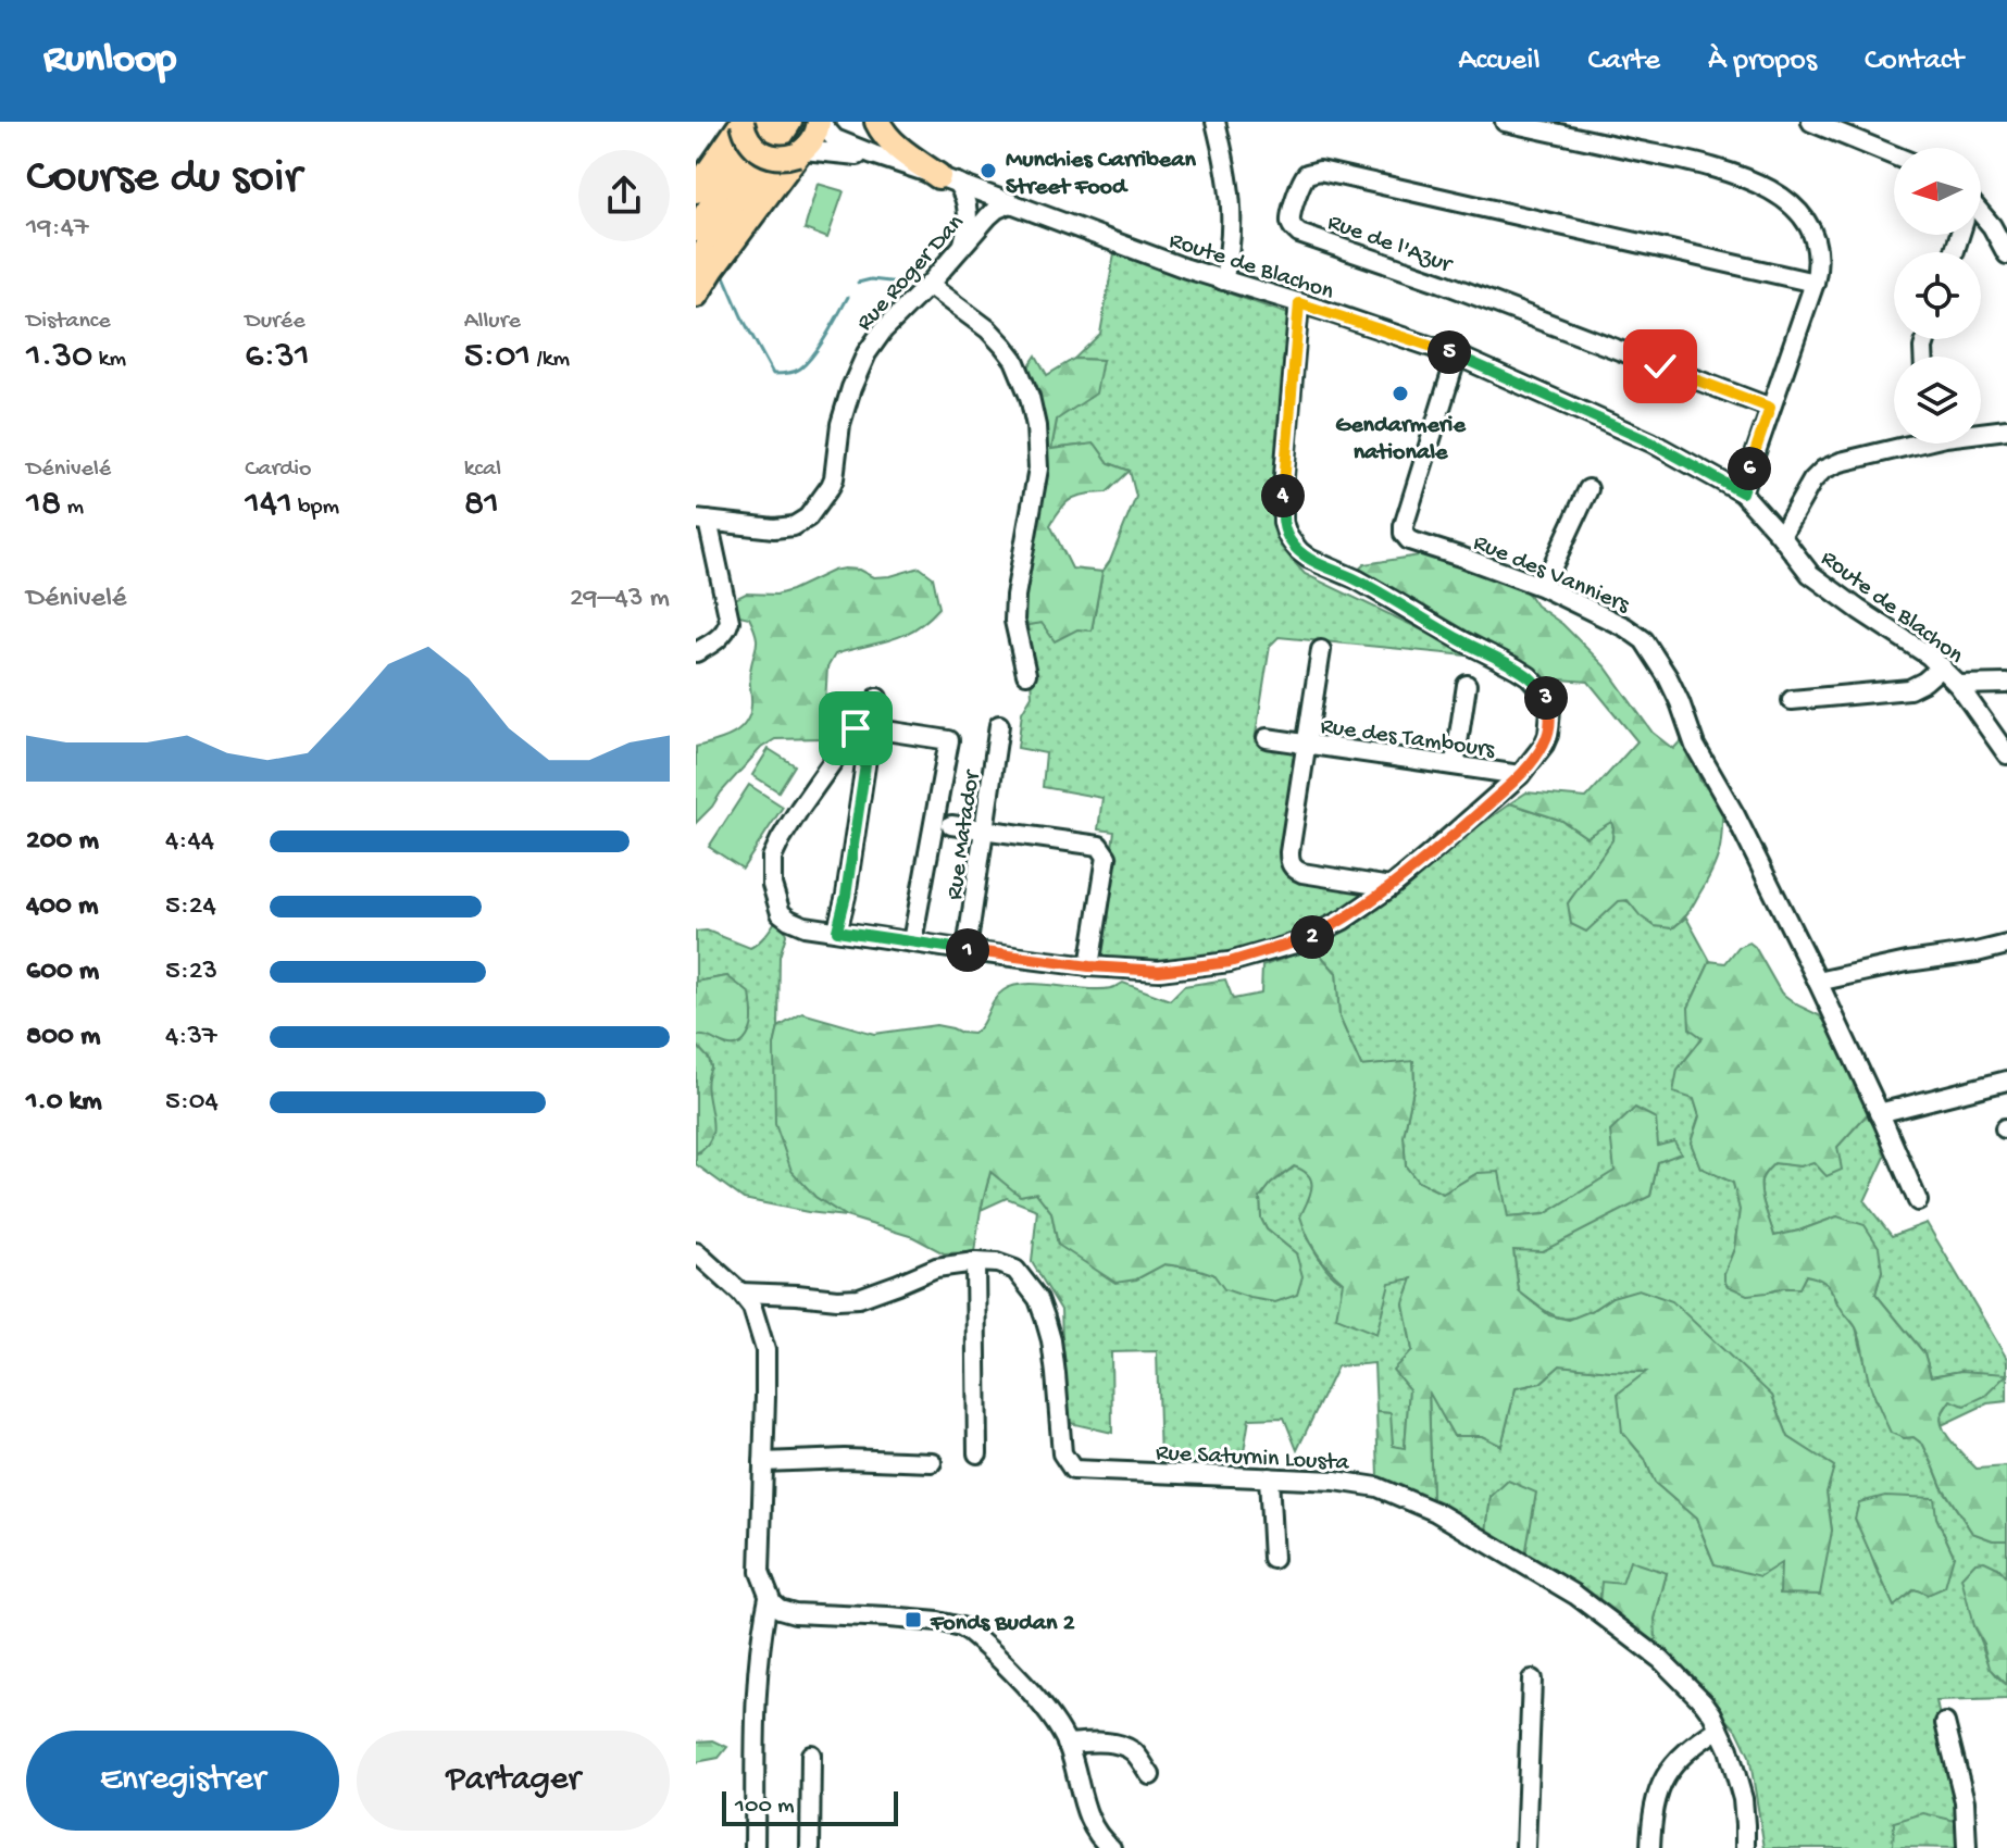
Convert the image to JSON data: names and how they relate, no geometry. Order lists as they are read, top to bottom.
{
  "streets": {
    "street": [
      "Rue de l'Azur",
      "Route de Blachon",
      "Rue Roger Dan",
      "Rue des Vanniers",
      "Rue des Tambours",
      "Rue Matador",
      "Rue Saturnin Lousta"
    ]
  },
  "crossings": [
    ["Route de Blachon", "Rue Roger Dan"],
    ["Route de Blachon", "Rue des Vanniers"]
  ],
  "places": {
    "other": ["Munchies Carribean Street Food", "Gendarmerie nationale"],
    "transit": ["Fonds Budan 2"]
  },
  "scale_bar": "100 m",
  "north": "left",
  "page": {
    "header": "Runloop",
    "nav": [
      "Accueil",
      "Carte",
      "À propos",
      "Contact"
    ],
    "heading": ["Course du soir", "19:47"],
    "stats": [
      ["Distance", "1.30 km"],
      ["Durée", "6:31"],
      ["Allure", "5:01 /km"],
      ["Dénivelé", "18 m"],
      ["Cardio", "141 bpm"],
      ["kcal", "81"]
    ],
    "pins": [
      "5",
      "6",
      "4",
      "3",
      "2",
      "1"
    ],
    "chart": ["Dénivelé", "29–43 m"],
    "list": [
      {
        "name": "200 m",
        "note": "4:44"
      },
      {
        "name": "400 m",
        "note": "5:24"
      },
      {
        "name": "600 m",
        "note": "5:23"
      },
      {
        "name": "800 m",
        "note": "4:37"
      },
      {
        "name": "1.0 km",
        "note": "5:04"
      }
    ],
    "buttons": ["Enregistrer", "Partager"],
    "scale": "100 m"
  }
}
